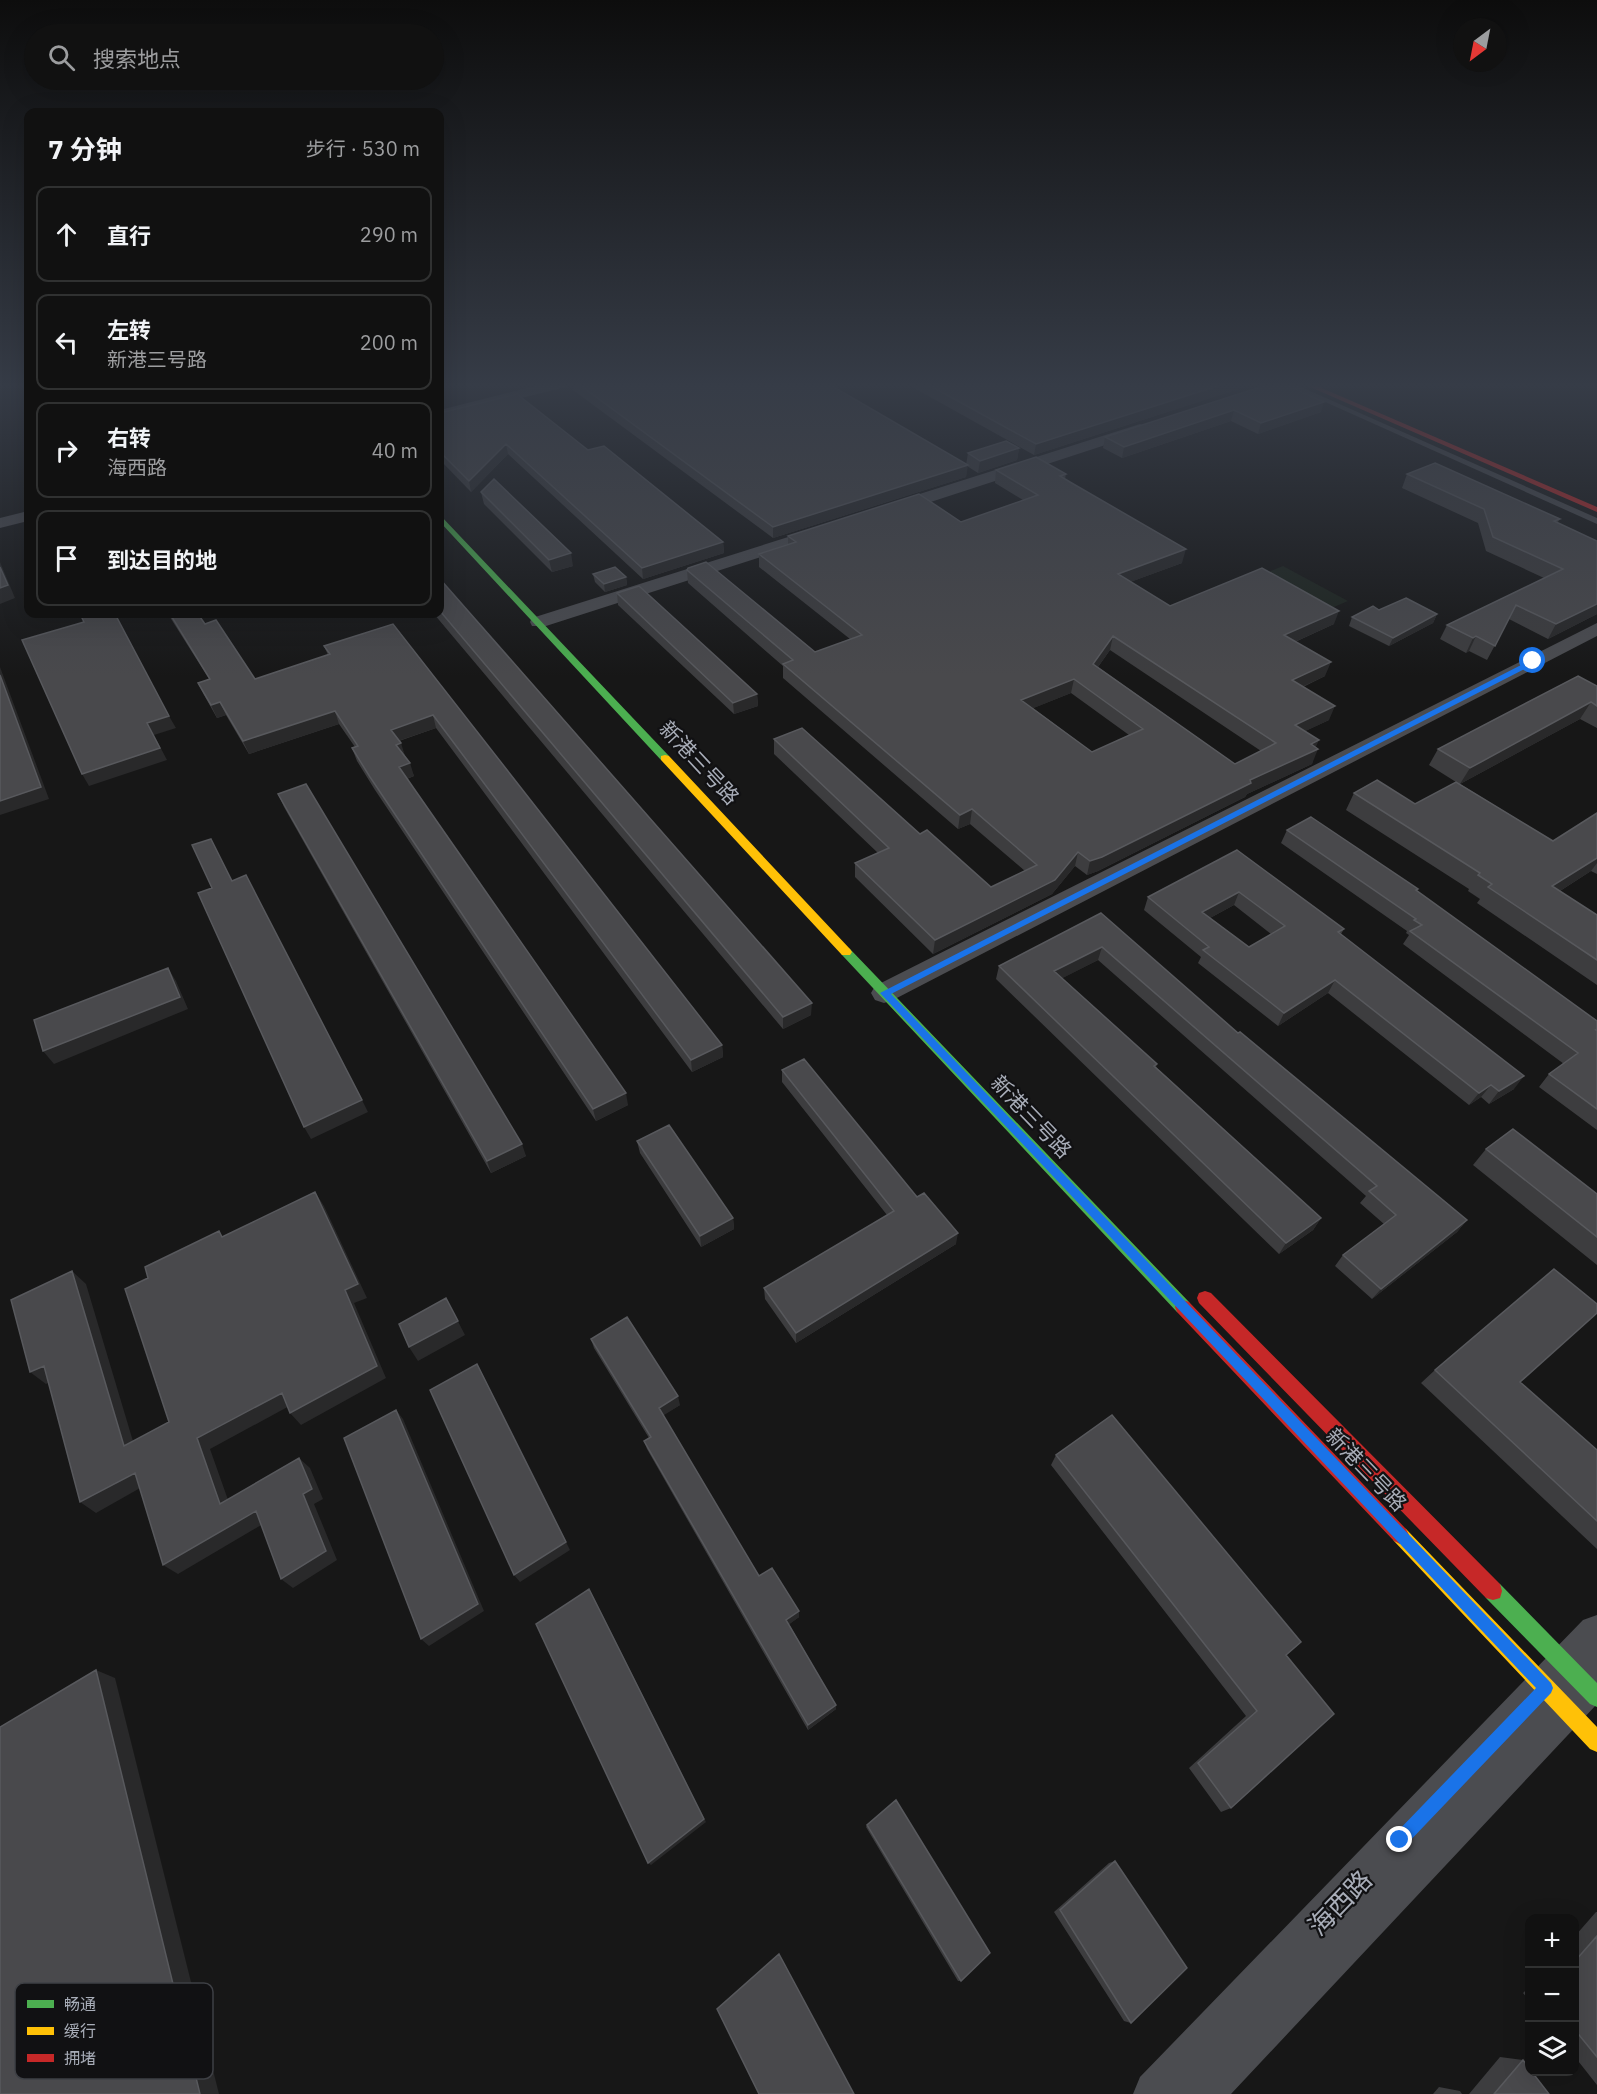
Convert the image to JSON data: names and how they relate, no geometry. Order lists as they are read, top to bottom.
{
  "streets": {
    "street": ["新港三号路", "海西路"]
  },
  "crossings": [
    ["新港三号路", "海西路"]
  ],
  "legend": ["畅通", "缓行", "拥堵"],
  "north": "bottom left",
  "page": {
    "search": "搜索地点",
    "heading": ["7 分钟", "步行 · 530 m"],
    "list": [
      ["直行", "290 m"],
      ["左转", "新港三号路", "200 m"],
      ["右转", "海西路", "40 m"],
      "到达目的地"
    ],
    "map_buttons": ["+", "−"]
  }
}
